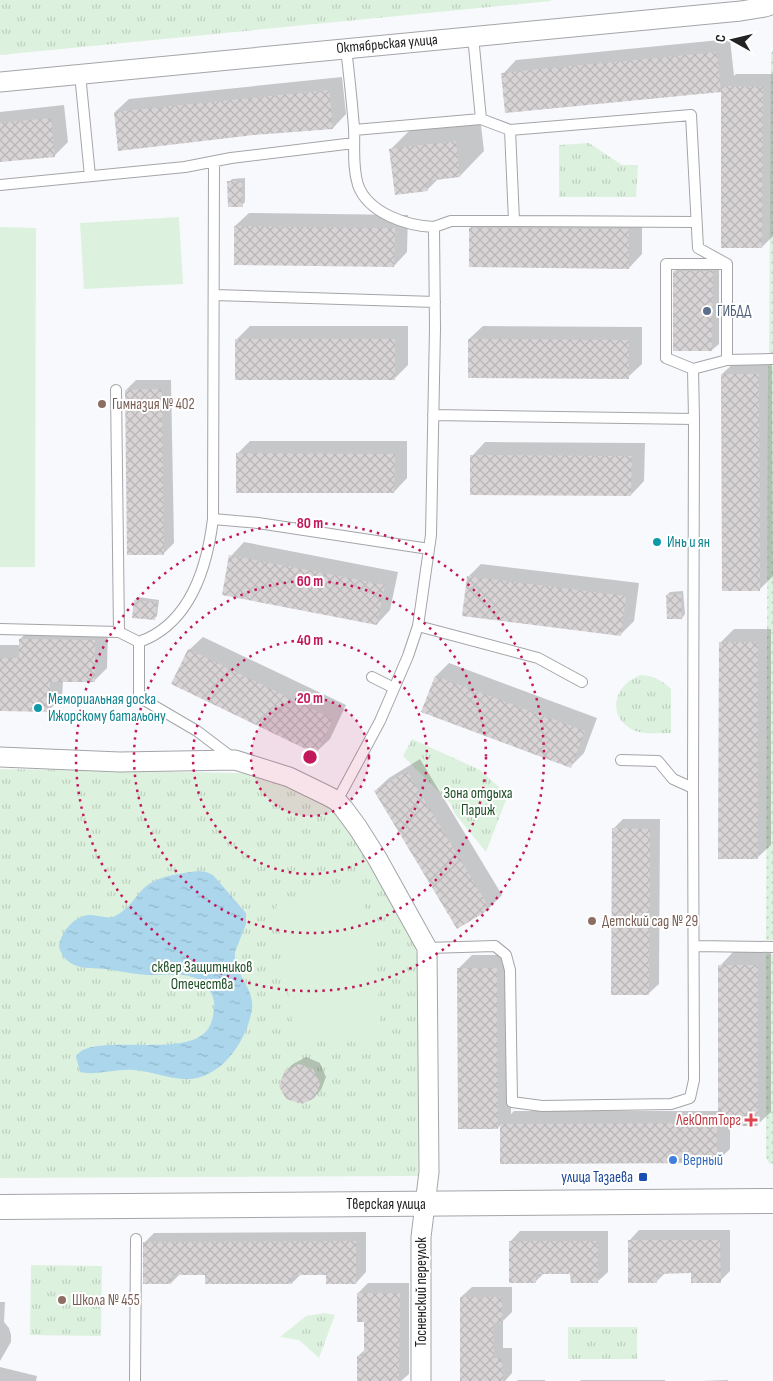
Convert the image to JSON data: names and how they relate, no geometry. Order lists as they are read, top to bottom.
{
  "streets": {
    "street": ["Октябрьская улица", "Тверская улица", "Тосненский переулок"]
  },
  "crossings": [
    ["Тверская улица", "Тосненский переулок"]
  ],
  "parks": ["Зона отдыха Париж", "сквер Защитников Отечества"],
  "places": {
    "other": [
      "ГИБДД",
      "Гимназия № 402",
      "Инь и ян",
      "Мемориальная доска Ижорскому батальону",
      "Детский сад № 29",
      "Верный",
      "Школа № 455"
    ],
    "health": ["ЛекОптТорг"],
    "transit": ["улица Тазаева"]
  },
  "north": "left",
  "rings": [
    "80 m",
    "60 m",
    "40 m",
    "20 m"
  ]
}
